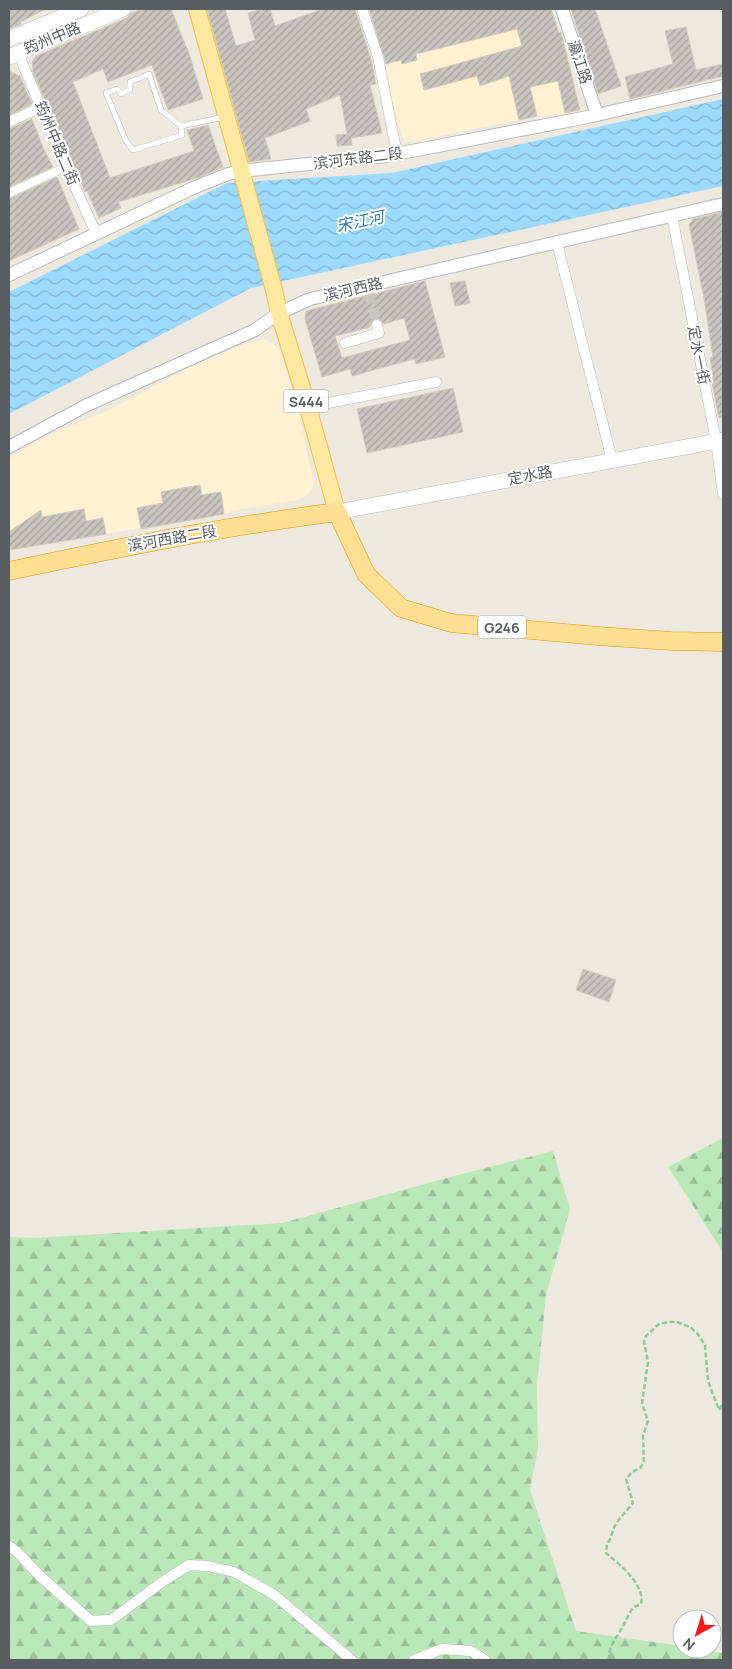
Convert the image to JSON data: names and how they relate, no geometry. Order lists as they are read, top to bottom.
{
  "streets": {
    "highway": ["滨河西路二段", "G246"],
    "main road": ["筠州中路", "S444", "定水路"],
    "street": [
      "瀛江路",
      "筠州中路二街",
      "滨河东路二段",
      "滨河西路",
      "定水一街"
    ]
  },
  "crossings": [
    ["筠州中路", "筠州中路二街"],
    ["瀛江路", "滨河东路二段"],
    ["筠州中路二街", "滨河东路二段"],
    ["滨河东路二段", "S444"],
    ["滨河西路", "定水一街"],
    ["滨河西路", "S444"],
    ["定水一街", "定水路"],
    ["S444", "定水路"],
    ["S444", "滨河西路二段"],
    ["S444", "G246"],
    ["定水路", "滨河西路二段"],
    ["定水路", "G246"],
    ["滨河西路二段", "G246"]
  ],
  "water": ["宋江河"],
  "north": "bottom left"
}
